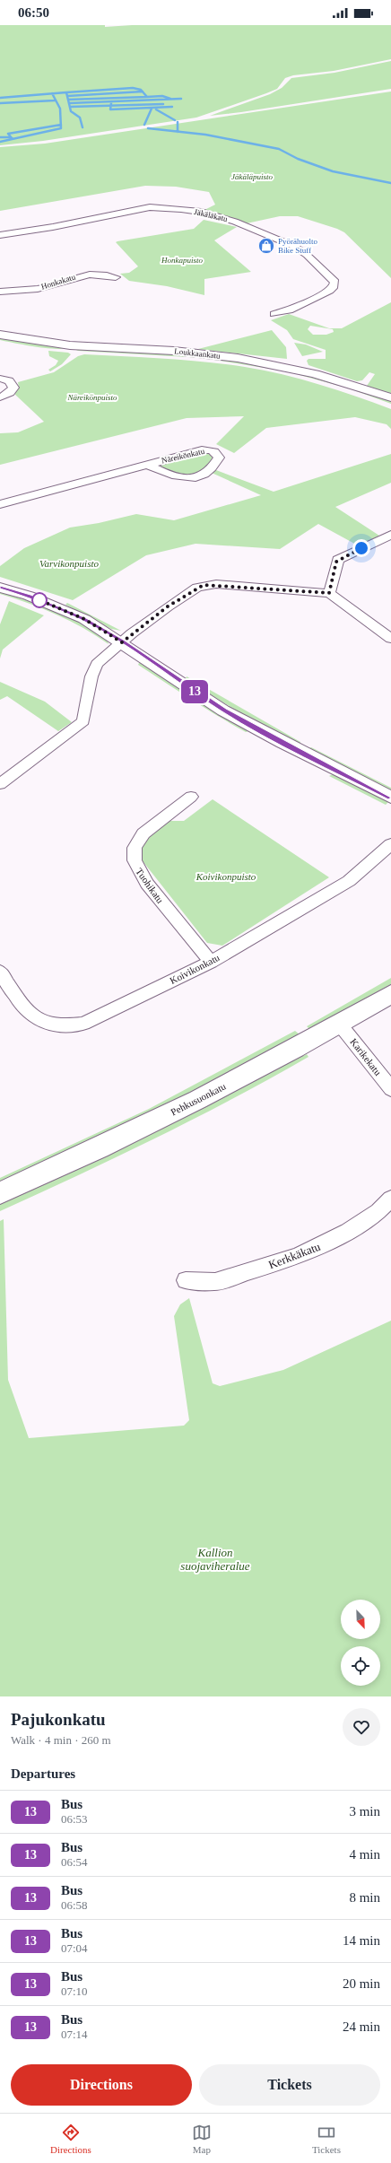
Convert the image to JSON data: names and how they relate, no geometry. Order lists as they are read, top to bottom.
{
  "streets": {
    "main road": ["Pehkusuonkatu"],
    "street": [
      "Jäkäläkatu",
      "Honkakatu",
      "Loukkaankatu",
      "Näreikönkatu",
      "Tuohikatu",
      "Koivikonkatu",
      "Karikekatu",
      "Kerkkäkatu"
    ]
  },
  "crossings": [
    ["Tuohikatu", "Koivikonkatu"],
    ["Karikekatu", "Pehkusuonkatu"]
  ],
  "parks": [
    "Jäkäläpuisto",
    "Honkapuisto",
    "Näreikönpuisto",
    "Varvikonpuisto",
    "Koivikonpuisto",
    "Kallion suojaviheralue"
  ],
  "places": {
    "shop": ["Pyörähuolto Bike Stuff"]
  },
  "lines": ["bus line 13"],
  "north": "bottom right",
  "page": {
    "status": "06:50",
    "on_map": "13",
    "heading": [
      ["Pajukonkatu", "Walk · 4 min · 260 m"],
      "Departures"
    ],
    "list": [
      {
        "mark": "13",
        "name": "Bus",
        "note": "06:53",
        "value": "3 min"
      },
      {
        "mark": "13",
        "name": "Bus",
        "note": "06:54",
        "value": "4 min"
      },
      {
        "mark": "13",
        "name": "Bus",
        "note": "06:58",
        "value": "8 min"
      },
      {
        "mark": "13",
        "name": "Bus",
        "note": "07:04",
        "value": "14 min"
      },
      {
        "mark": "13",
        "name": "Bus",
        "note": "07:10",
        "value": "20 min"
      },
      {
        "mark": "13",
        "name": "Bus",
        "note": "07:14",
        "value": "24 min"
      }
    ],
    "buttons": ["Directions", "Tickets"],
    "tabs": ["Directions", "Map", "Tickets"]
  }
}
